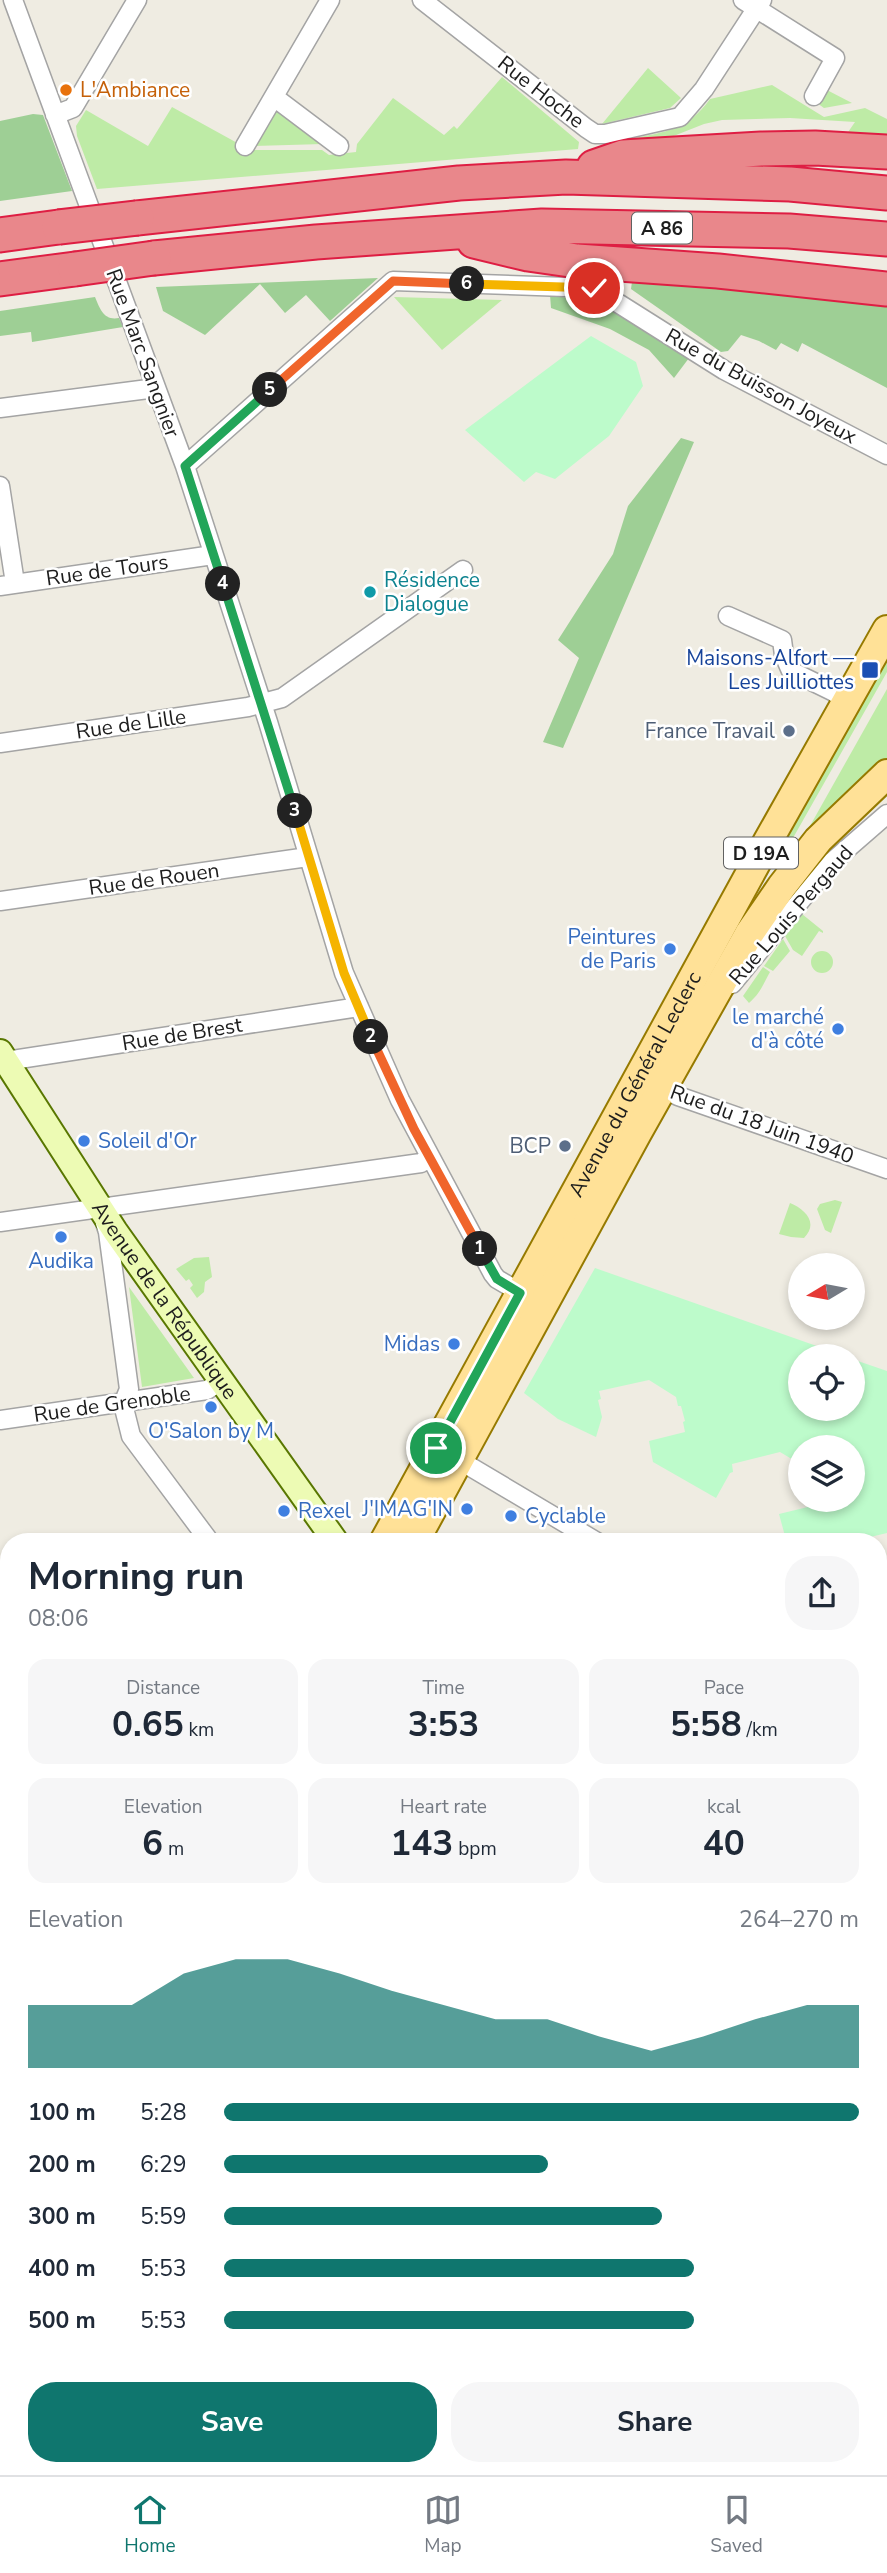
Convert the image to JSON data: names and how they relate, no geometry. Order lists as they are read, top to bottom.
{
  "streets": {
    "highway": ["A 86"],
    "main road": ["D 19A", "Avenue du Général Leclerc", "Avenue de la République"],
    "street": [
      "Rue Hoche",
      "Rue Marc Sangnier",
      "Rue du Buisson Joyeux",
      "Rue de Tours",
      "Rue de Lille",
      "Rue de Rouen",
      "Rue Louis Pergaud",
      "Rue de Brest",
      "Rue du 18 Juin 1940",
      "Rue de Grenoble"
    ]
  },
  "crossings": [
    ["Rue Marc Sangnier", "Rue du Buisson Joyeux"],
    ["Rue Marc Sangnier", "Rue de Tours"],
    ["Rue Marc Sangnier", "Rue de Lille"],
    ["Rue Marc Sangnier", "Rue de Rouen"],
    ["Rue Marc Sangnier", "Rue de Brest"],
    ["Rue Marc Sangnier", "Avenue du Général Leclerc"],
    ["Rue Louis Pergaud", "Avenue du Général Leclerc"],
    ["Rue de Brest", "Avenue de la République"],
    ["Avenue du Général Leclerc", "Rue du 18 Juin 1940"],
    ["Avenue de la République", "Rue de Grenoble"]
  ],
  "places": {
    "other": [
      "L'Ambiance",
      "Résidence Dialogue",
      "France Travail",
      "Peintures de Paris",
      "le marché d'à côté",
      "Soleil d'Or",
      "BCP",
      "Audika",
      "Midas",
      "O'Salon by M",
      "J'IMAG'IN",
      "Rexel",
      "Cyclable"
    ],
    "transit": ["Maisons-Alfort — Les Juilliottes"]
  },
  "north": "left",
  "page": {
    "pins": [
      "6",
      "5",
      "4",
      "3",
      "2",
      "1"
    ],
    "heading": ["Morning run", "08:06"],
    "stats": [
      ["Distance", "0.65 km"],
      ["Time", "3:53"],
      ["Pace", "5:58 /km"],
      ["Elevation", "6 m"],
      ["Heart rate", "143 bpm"],
      ["kcal", "40"]
    ],
    "chart": ["Elevation", "264–270 m"],
    "list": [
      {
        "name": "100 m",
        "note": "5:28"
      },
      {
        "name": "200 m",
        "note": "6:29"
      },
      {
        "name": "300 m",
        "note": "5:59"
      },
      {
        "name": "400 m",
        "note": "5:53"
      },
      {
        "name": "500 m",
        "note": "5:53"
      }
    ],
    "buttons": ["Save", "Share"],
    "tabs": ["Home", "Map", "Saved"]
  }
}
